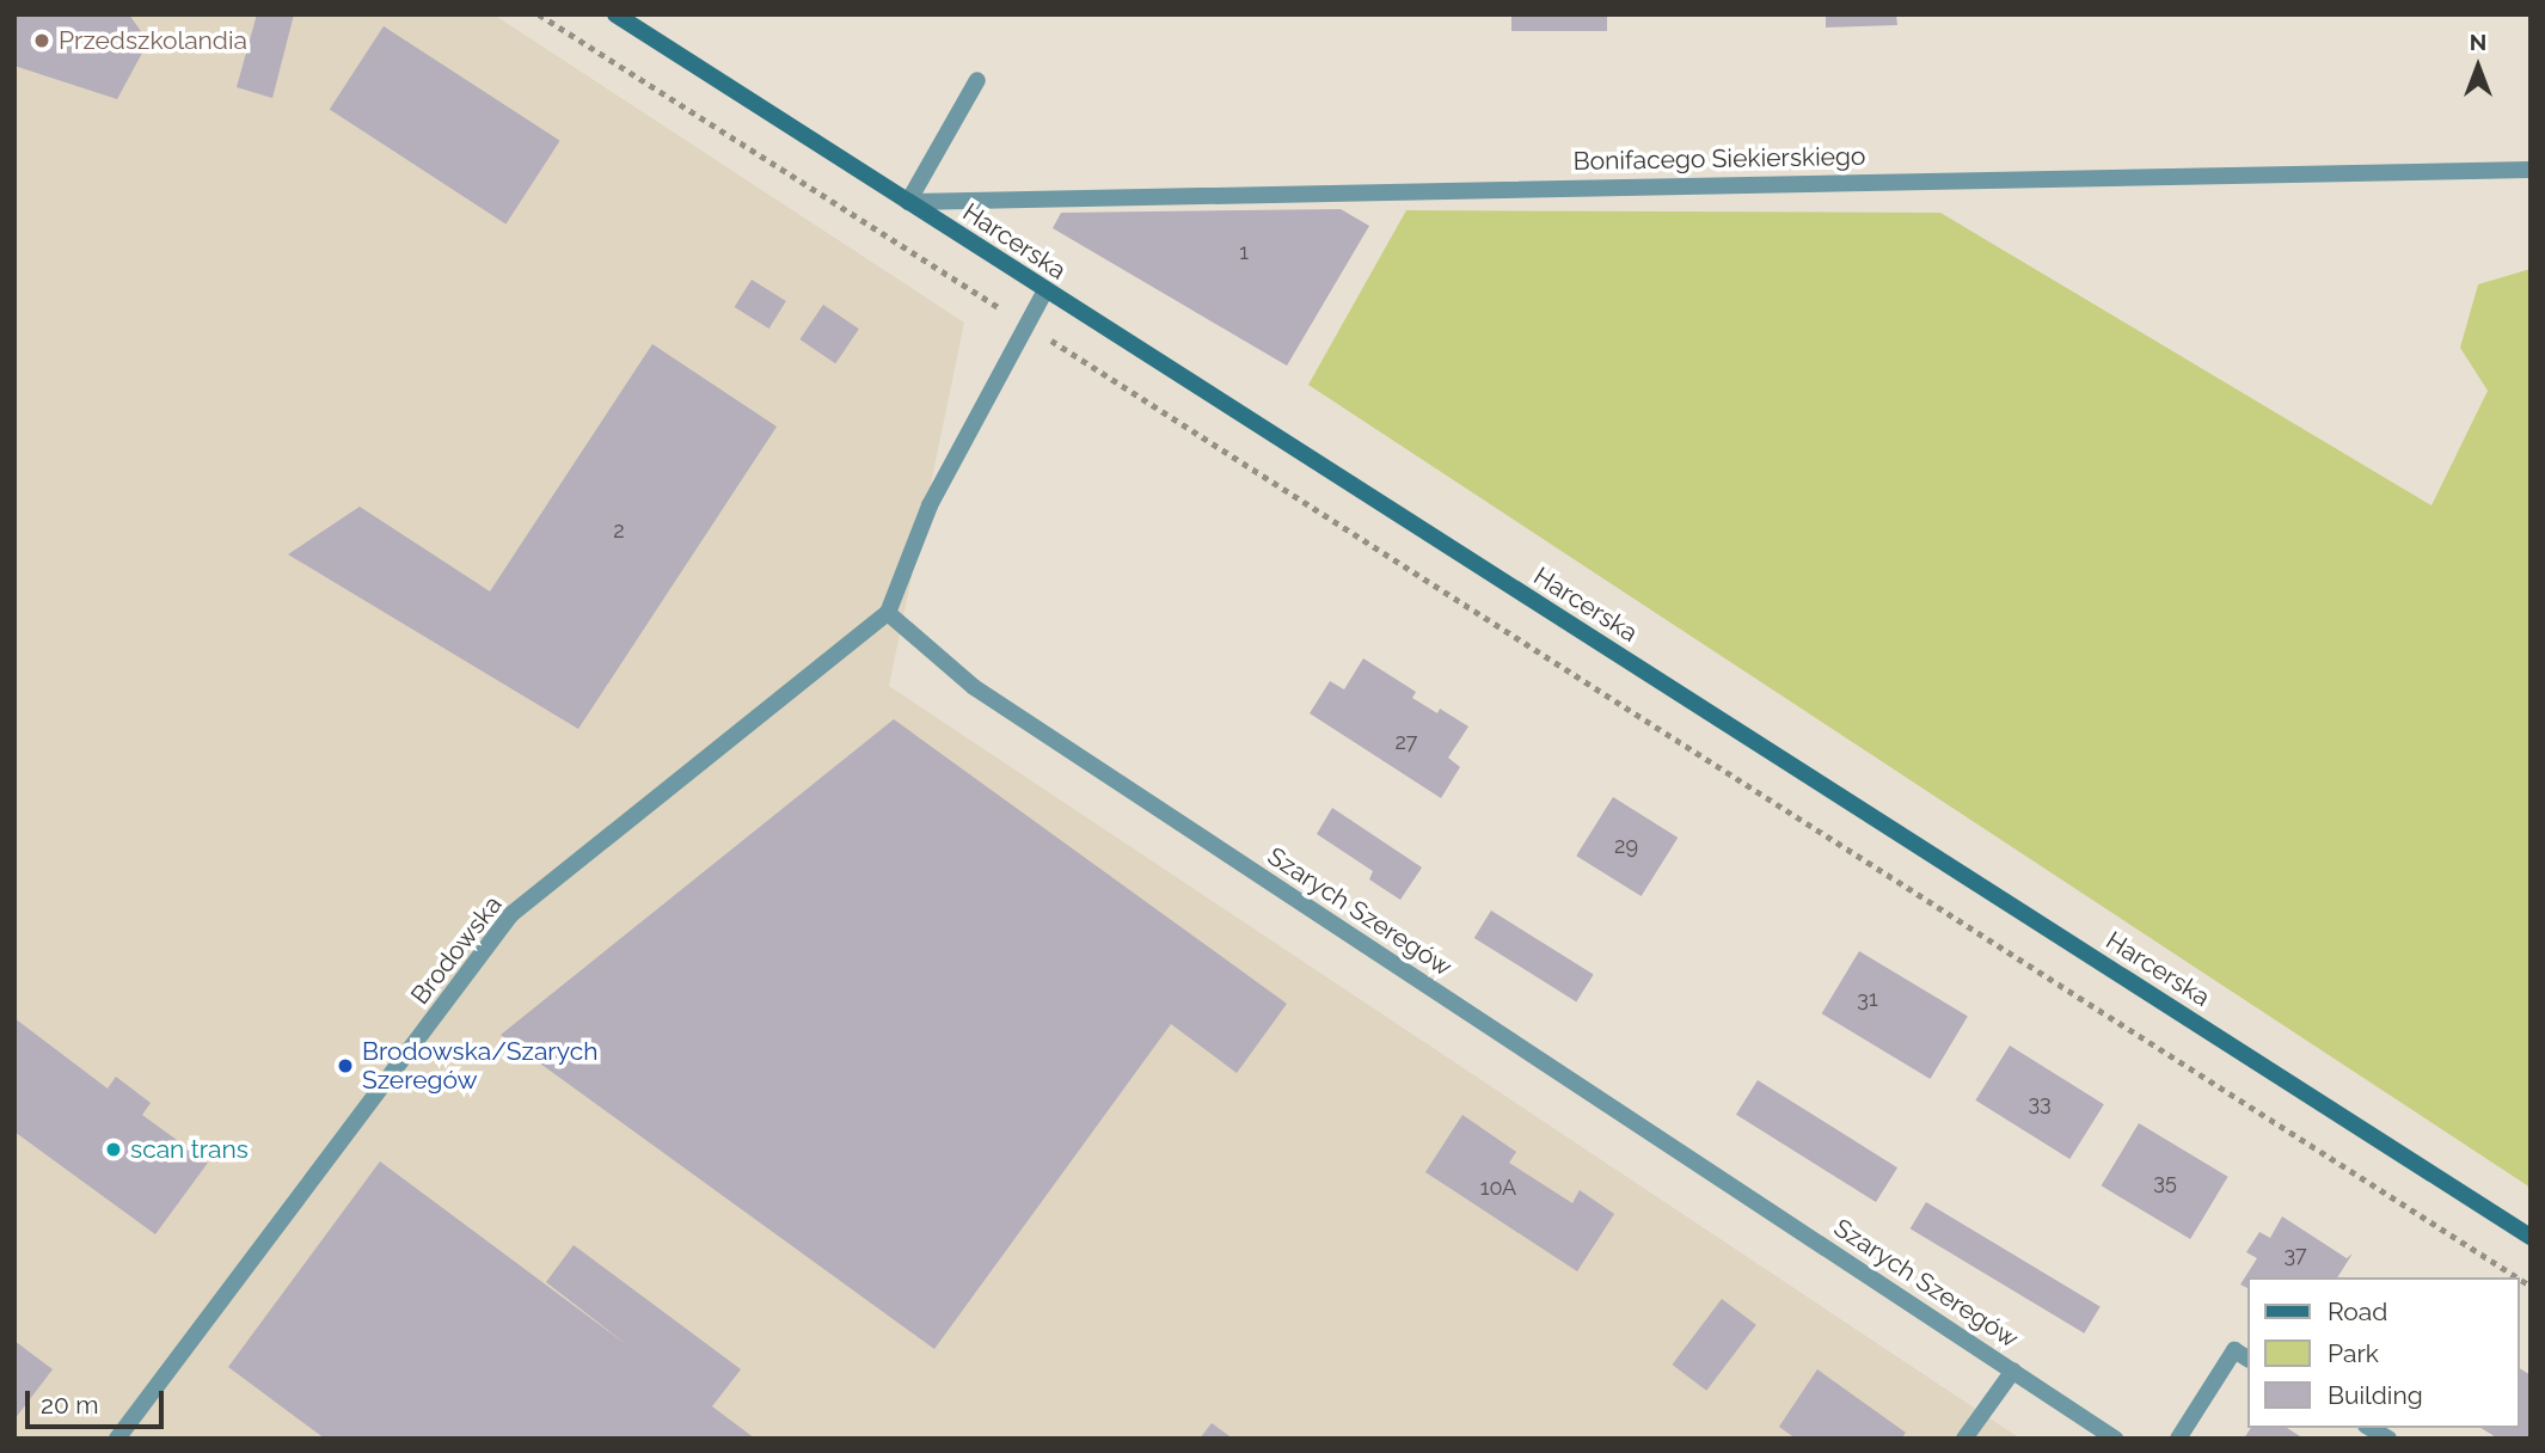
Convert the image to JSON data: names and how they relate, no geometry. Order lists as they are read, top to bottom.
{
  "streets": {
    "street": [
      "Bonifacego Siekierskiego",
      "Harcerska",
      "Szarych Szeregów",
      "Brodowska"
    ]
  },
  "crossings": [
    ["Bonifacego Siekierskiego", "Harcerska"],
    ["Szarych Szeregów", "Brodowska"]
  ],
  "places": ["Przedszkolandia", "Brodowska/Szarych Szeregów", "scan trans"],
  "house_numbers": [
    "1",
    "2",
    "27",
    "29",
    "31",
    "33",
    "35",
    "10A",
    "37"
  ],
  "legend": ["Road", "Park", "Building"],
  "scale_bar": "20 m",
  "north": "top"
}
